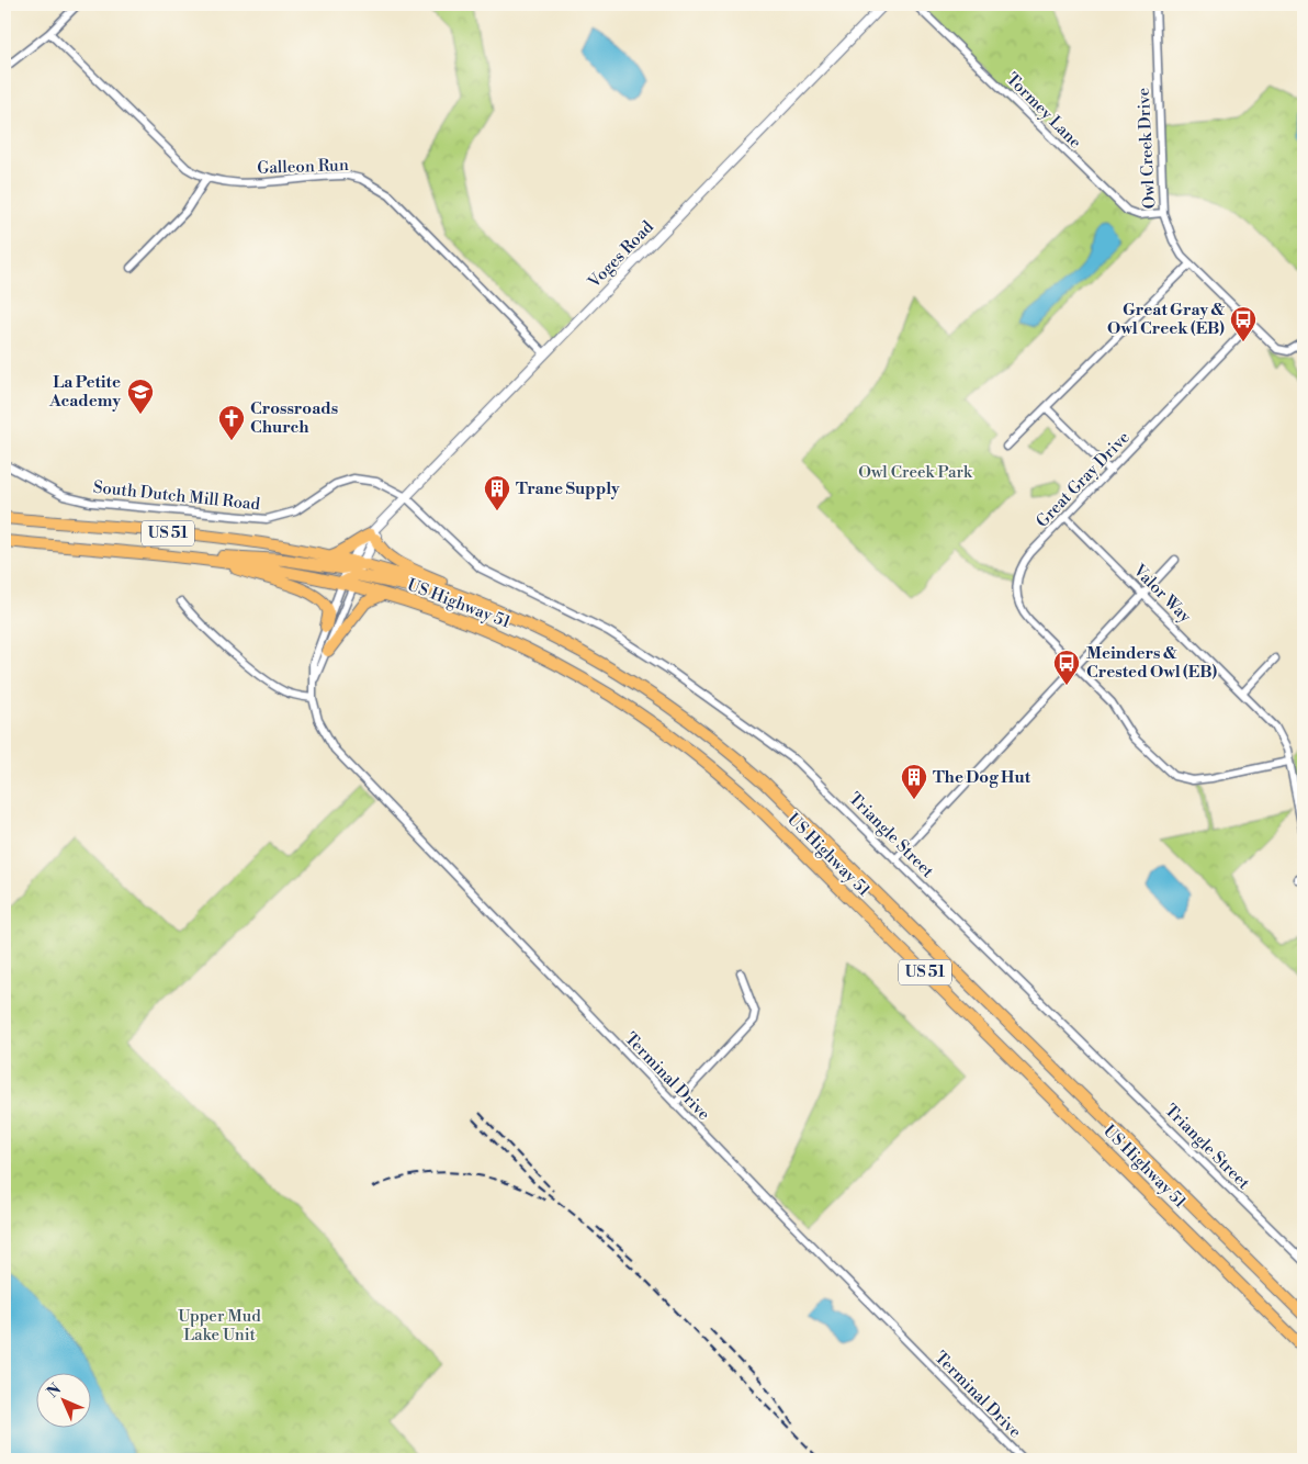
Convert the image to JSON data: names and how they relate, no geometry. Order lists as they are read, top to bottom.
{
  "streets": {
    "main road": ["US 51", "US Highway 51"],
    "street": [
      "Tormey Lane",
      "Owl Creek Drive",
      "Galleon Run",
      "Voges Road",
      "Great Gray Drive",
      "South Dutch Mill Road",
      "Valor Way",
      "Triangle Street",
      "Terminal Drive"
    ]
  },
  "crossings": [
    ["Tormey Lane", "Owl Creek Drive"],
    ["Owl Creek Drive", "Great Gray Drive"],
    ["Galleon Run", "Voges Road"],
    ["Voges Road", "South Dutch Mill Road"],
    ["Voges Road", "US 51"],
    ["Voges Road", "US Highway 51"],
    ["Voges Road", "Triangle Street"],
    ["Voges Road", "Terminal Drive"],
    ["Great Gray Drive", "Valor Way"],
    ["South Dutch Mill Road", "Triangle Street"],
    ["US 51", "US Highway 51"],
    ["US 51", "Terminal Drive"],
    ["US Highway 51", "Terminal Drive"]
  ],
  "parks": ["Owl Creek Park", "Upper Mud Lake Unit"],
  "places": {
    "bus stop": ["Great Gray & Owl Creek (EB)", "Meinders & Crested Owl (EB)"],
    "school or university": ["La Petite Academy"],
    "church": ["Crossroads Church"],
    "building": ["Trane Supply", "The Dog Hut"]
  },
  "north": "top left"
}
